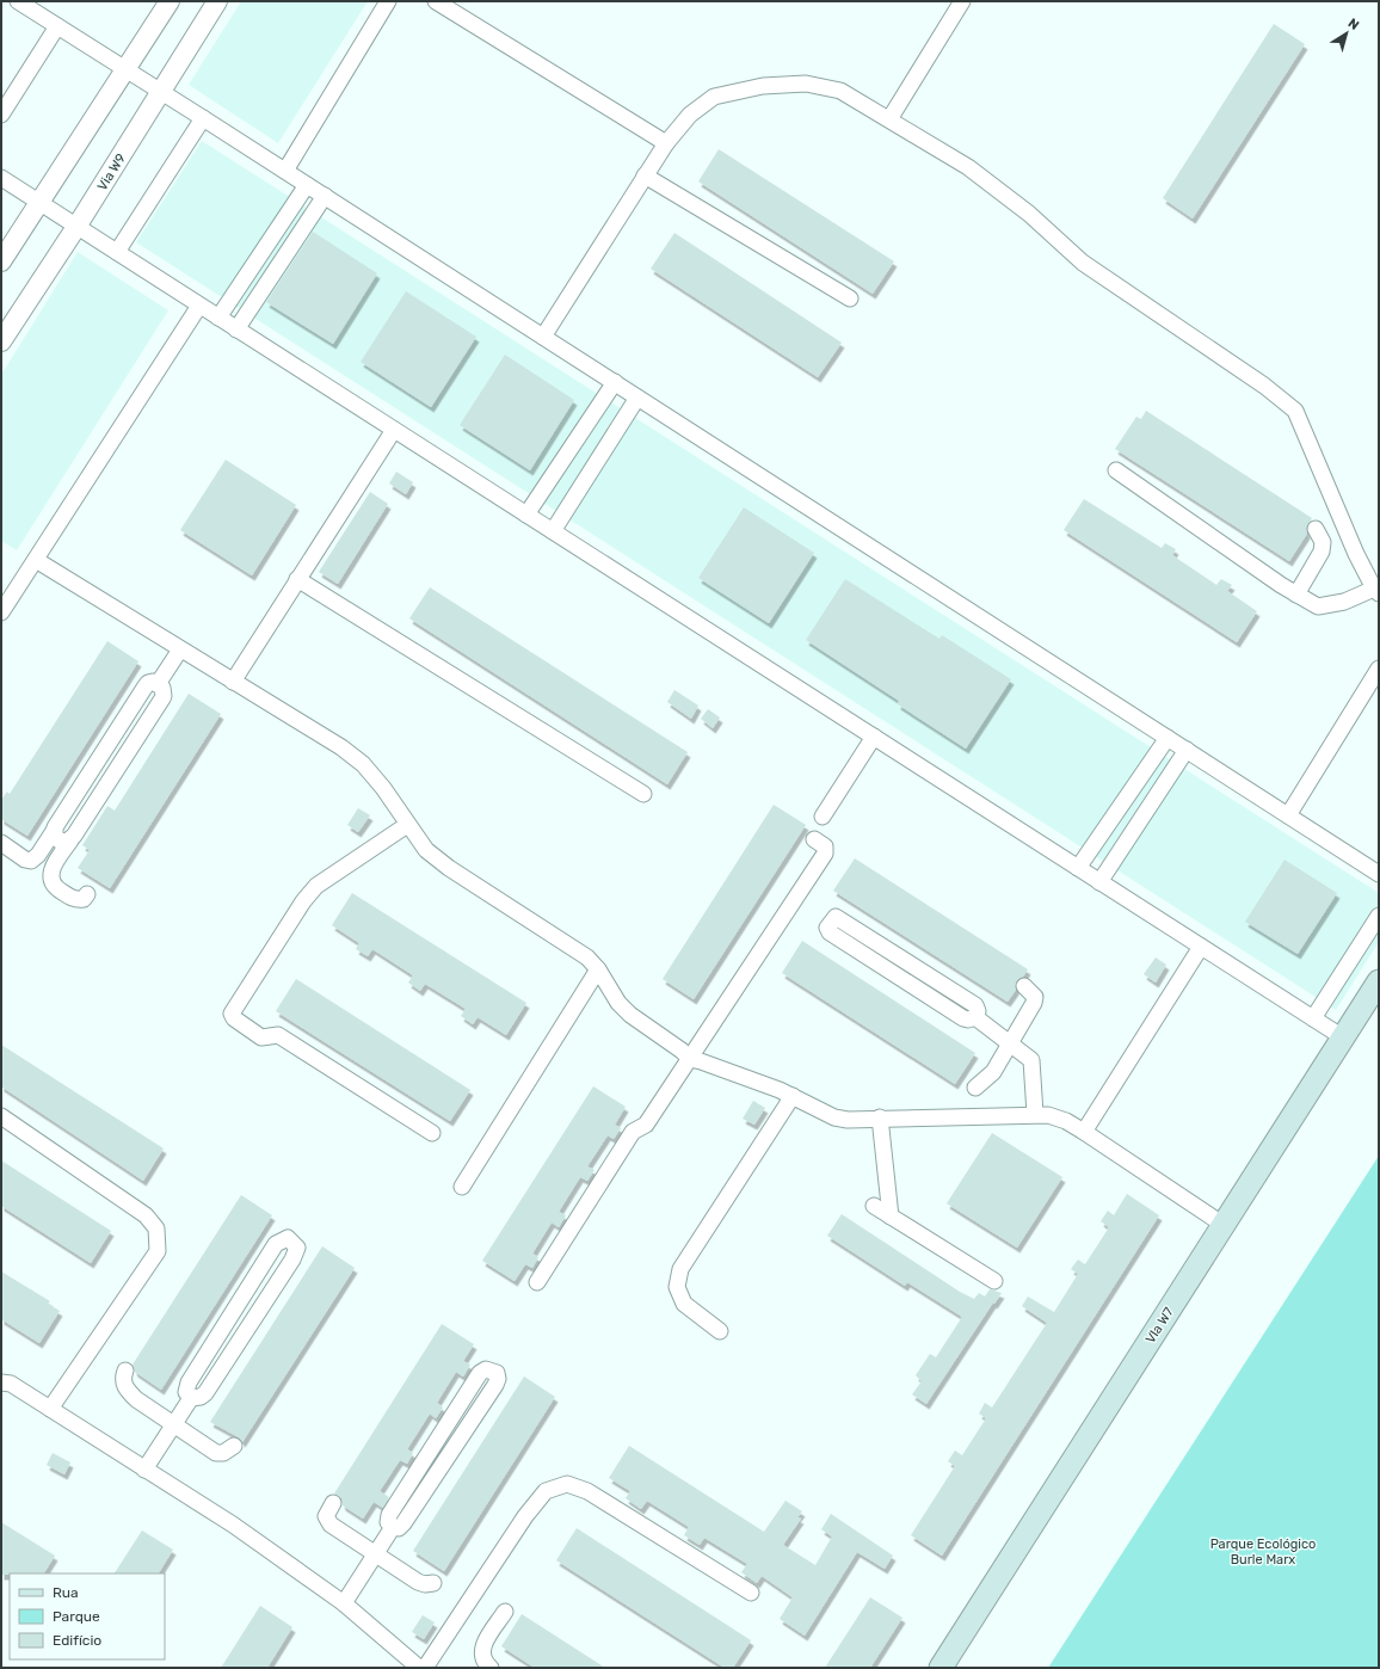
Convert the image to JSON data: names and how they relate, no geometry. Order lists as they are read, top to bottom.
{
  "streets": {
    "main road": ["Vla W7"],
    "street": ["Via W9"]
  },
  "parks": ["Parque Ecológico Burle Marx"],
  "legend": ["Rua", "Parque", "Edifício"],
  "north": "top right"
}
